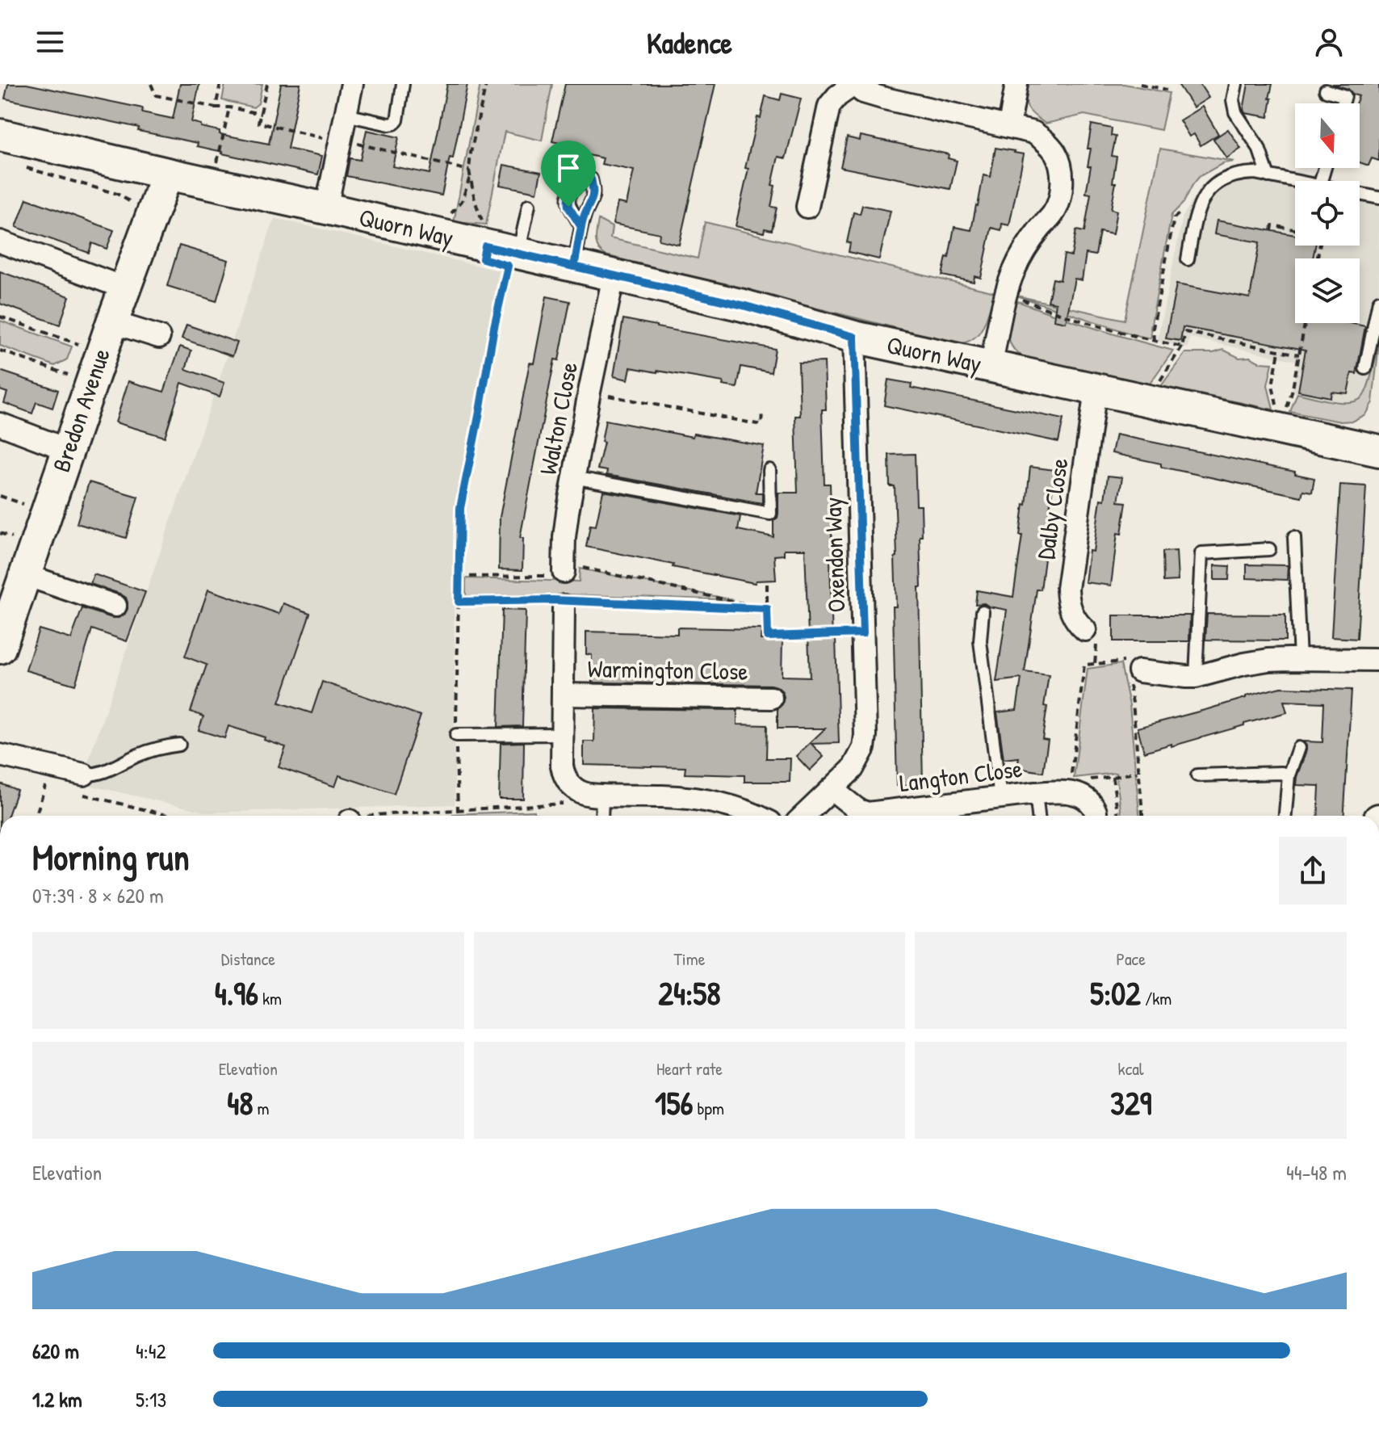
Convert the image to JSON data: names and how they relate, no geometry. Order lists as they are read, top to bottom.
{
  "streets": {
    "street": [
      "Quorn Way",
      "Bredon Avenue",
      "Walton Close",
      "Dalby Close",
      "Oxendon Way",
      "Warmington Close",
      "Langton Close"
    ]
  },
  "crossings": [
    ["Quorn Way", "Bredon Avenue"],
    ["Quorn Way", "Walton Close"],
    ["Quorn Way", "Dalby Close"],
    ["Quorn Way", "Oxendon Way"],
    ["Oxendon Way", "Langton Close"]
  ],
  "north": "bottom",
  "page": {
    "header": "Kadence",
    "heading": ["Morning run", "07:39 · 8 × 620 m"],
    "stats": [
      ["Distance", "4.96 km"],
      ["Time", "24:58"],
      ["Pace", "5:02 /km"],
      ["Elevation", "48 m"],
      ["Heart rate", "156 bpm"],
      ["kcal", "329"]
    ],
    "chart": ["Elevation", "44–48 m"],
    "list": [
      {
        "name": "620 m",
        "note": "4:42"
      },
      {
        "name": "1.2 km",
        "note": "5:13"
      }
    ]
  }
}
